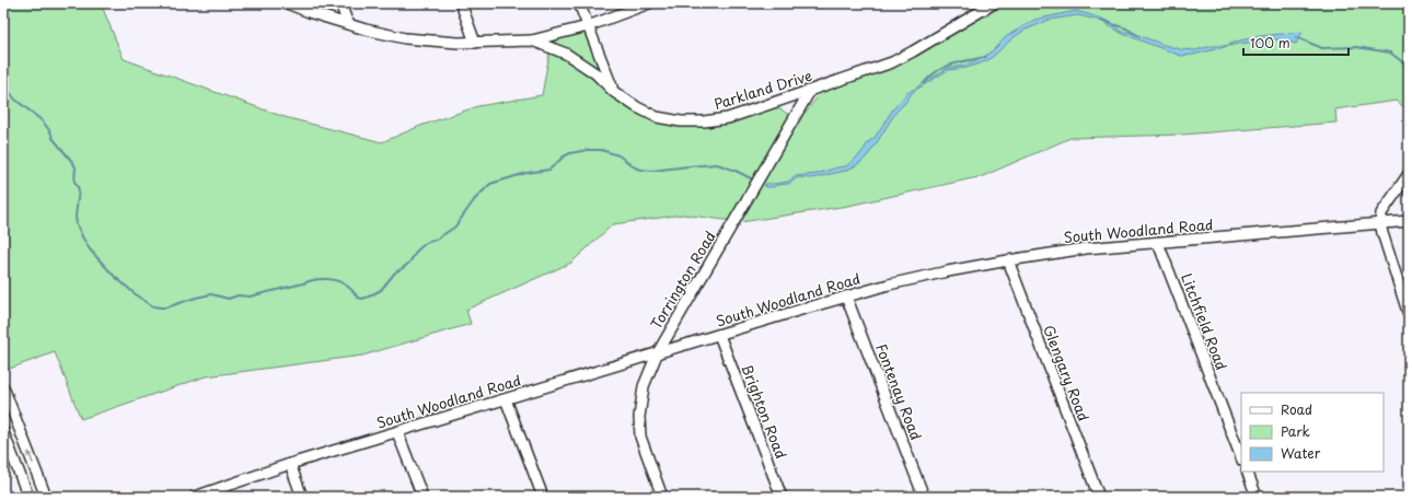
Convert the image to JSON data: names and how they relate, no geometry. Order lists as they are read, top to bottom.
{
  "streets": {
    "street": [
      "Parkland Drive",
      "South Woodland Road",
      "Torrington Road",
      "Litchfield Road",
      "Glengary Road",
      "Fontenay Road",
      "Brighton Road"
    ]
  },
  "crossings": [
    ["Parkland Drive", "Torrington Road"],
    ["South Woodland Road", "Torrington Road"],
    ["South Woodland Road", "Litchfield Road"],
    ["South Woodland Road", "Glengary Road"],
    ["South Woodland Road", "Fontenay Road"],
    ["South Woodland Road", "Brighton Road"]
  ],
  "legend": ["Road", "Park", "Water"],
  "scale_bar": "100 m"
}
